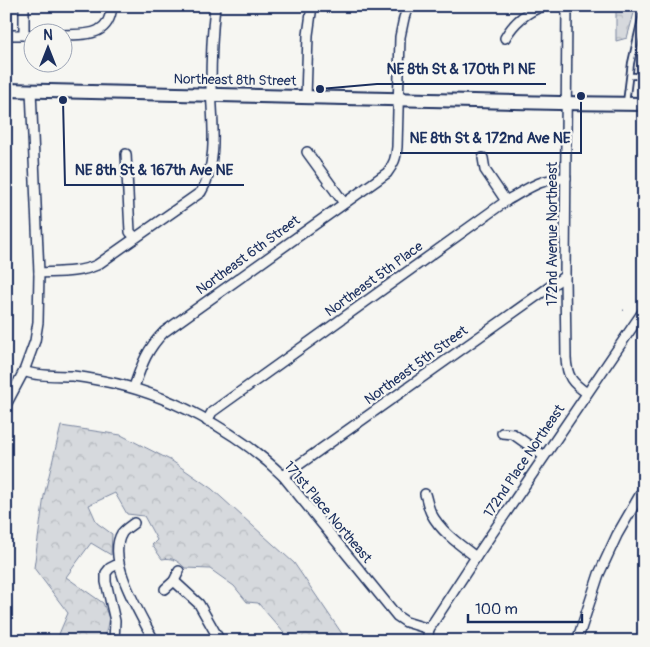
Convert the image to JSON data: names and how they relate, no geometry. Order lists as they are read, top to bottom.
{
  "streets": {
    "street": [
      "Northeast 8th Street",
      "172nd Avenue Northeast",
      "Northeast 6th Street",
      "Northeast 5th Place",
      "Northeast 5th Street",
      "172nd Place Northeast",
      "171st Place Northeast"
    ]
  },
  "crossings": [
    ["Northeast 8th Street", "172nd Avenue Northeast"],
    ["Northeast 8th Street", "Northeast 6th Street"],
    ["172nd Avenue Northeast", "Northeast 5th Place"],
    ["172nd Avenue Northeast", "Northeast 5th Street"],
    ["172nd Avenue Northeast", "172nd Place Northeast"],
    ["Northeast 6th Street", "171st Place Northeast"],
    ["Northeast 5th Place", "171st Place Northeast"],
    ["Northeast 5th Street", "171st Place Northeast"],
    ["172nd Place Northeast", "171st Place Northeast"]
  ],
  "places": ["NE 8th St & 170th Pl NE", "NE 8th St & 172nd Ave NE", "NE 8th St & 167th Ave NE"],
  "scale_bar": "100 m",
  "north": "top"
}
